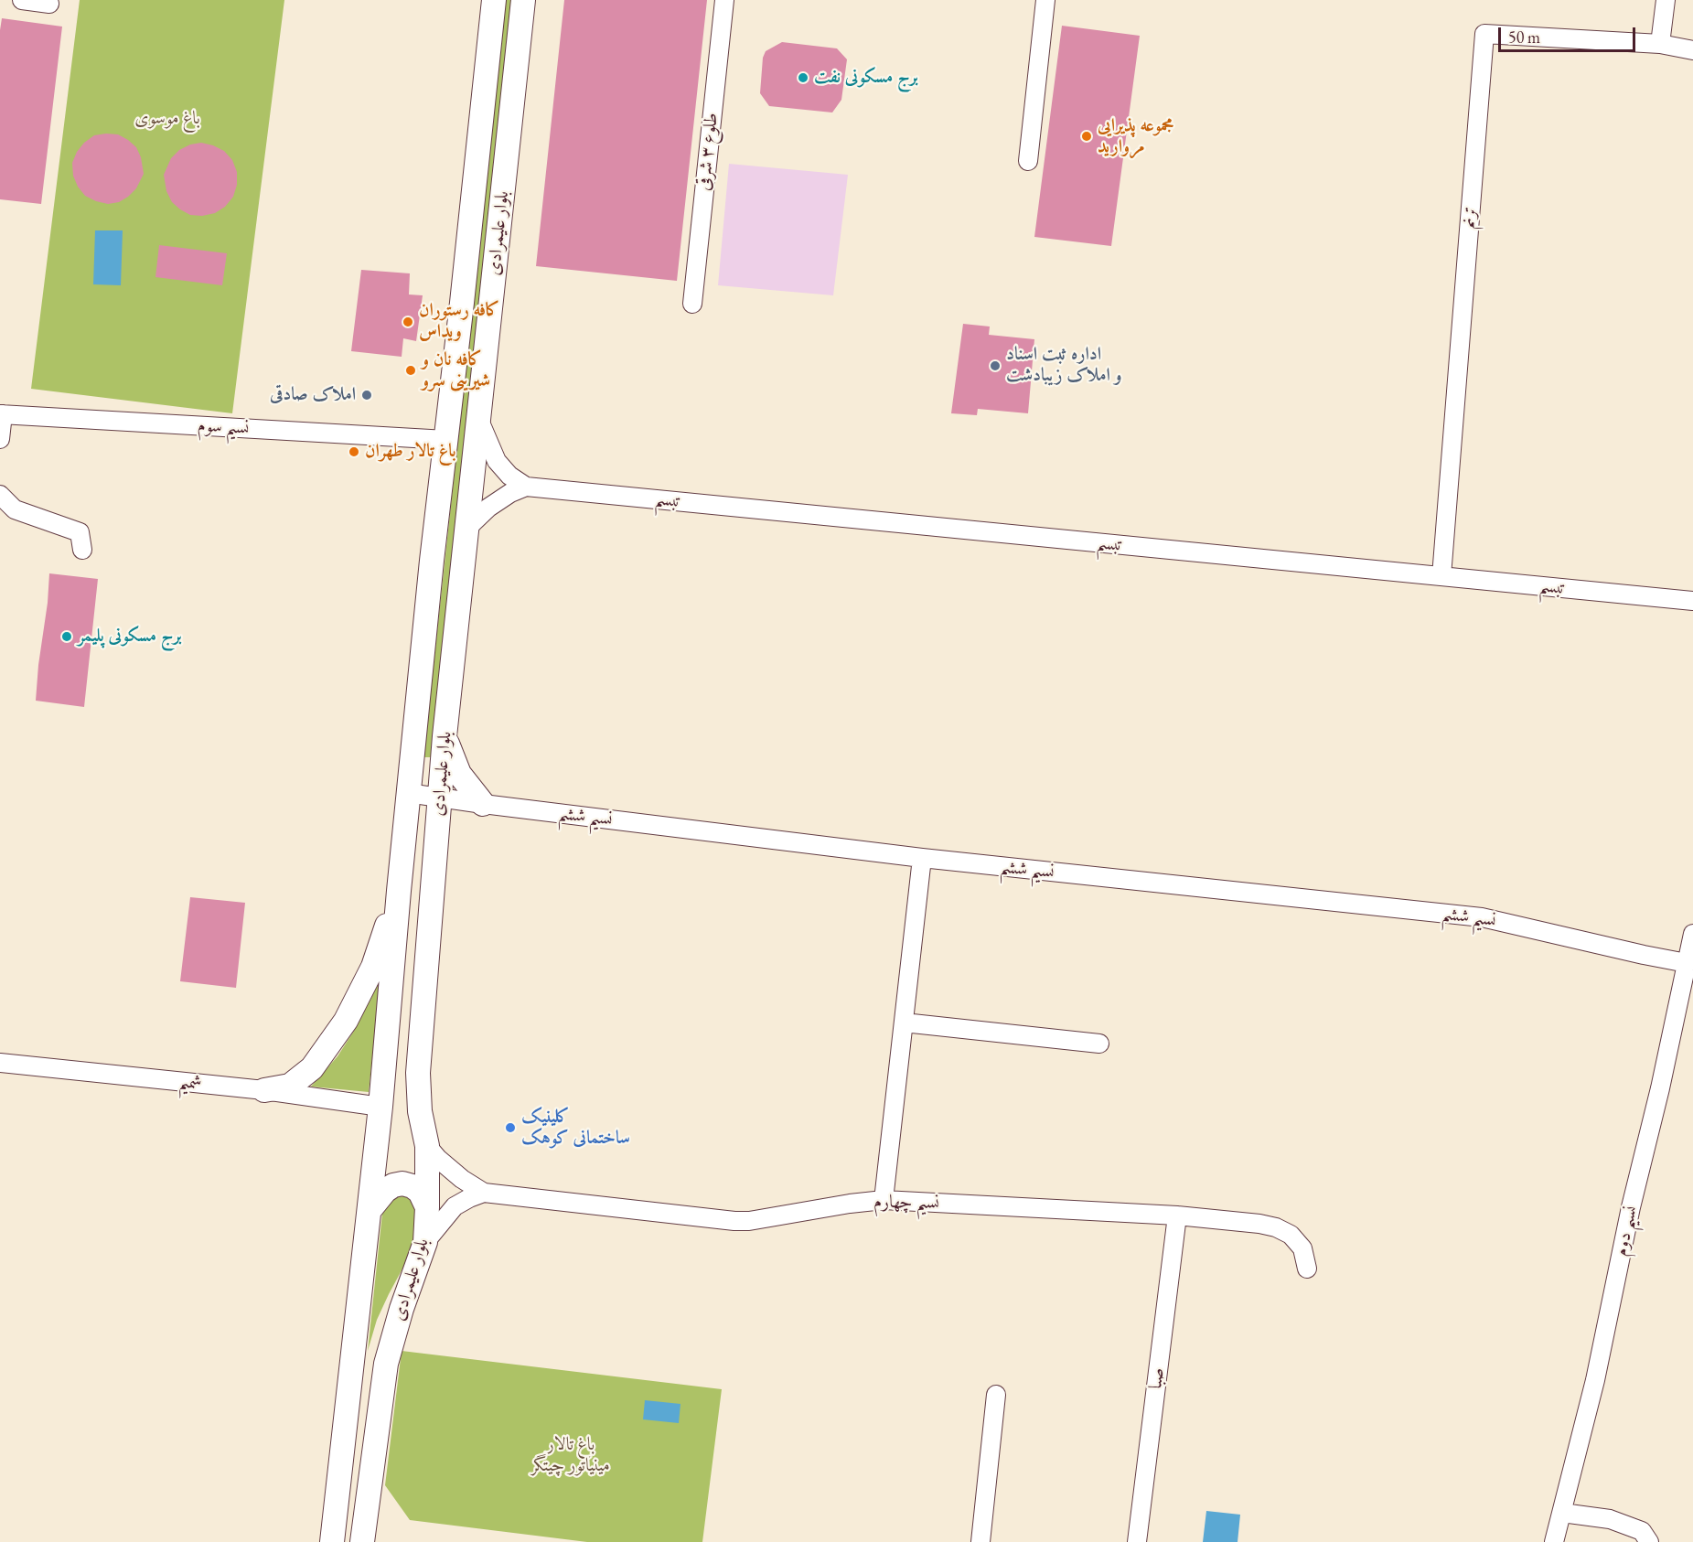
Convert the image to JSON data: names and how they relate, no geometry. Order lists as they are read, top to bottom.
{
  "streets": {
    "main road": ["بلوار علیمرادی"],
    "street": [
      "طلوع ۳ شرقی",
      "ترنم",
      "نسیم سوم",
      "تبسم",
      "نسیم ششم",
      "شمیم",
      "نسیم چهارم",
      "نسیم دوم",
      "صبا"
    ]
  },
  "crossings": [
    ["ترنم", "تبسم"],
    ["بلوار علیمرادی", "نسیم سوم"],
    ["بلوار علیمرادی", "نسیم ششم"],
    ["بلوار علیمرادی", "شمیم"],
    ["بلوار علیمرادی", "نسیم چهارم"],
    ["نسیم ششم", "نسیم دوم"],
    ["نسیم چهارم", "صبا"]
  ],
  "parks": ["باغ موسوی", "باغ تالار مینیاتور چیتگر"],
  "places": [
    "برج مسکونی نفت",
    "مجموعه پذیرایی مروارید",
    "کافه رستوران ویداس",
    "اداره ثبت اسناد و املاک زیبادشت",
    "کافه نان و شیرینی سرو",
    "املاک صادقی",
    "باغ تالار طهران",
    "برج مسکونی پلیمر",
    "کلینیک ساختمانی کوهک"
  ],
  "scale_bar": "50 m"
}
